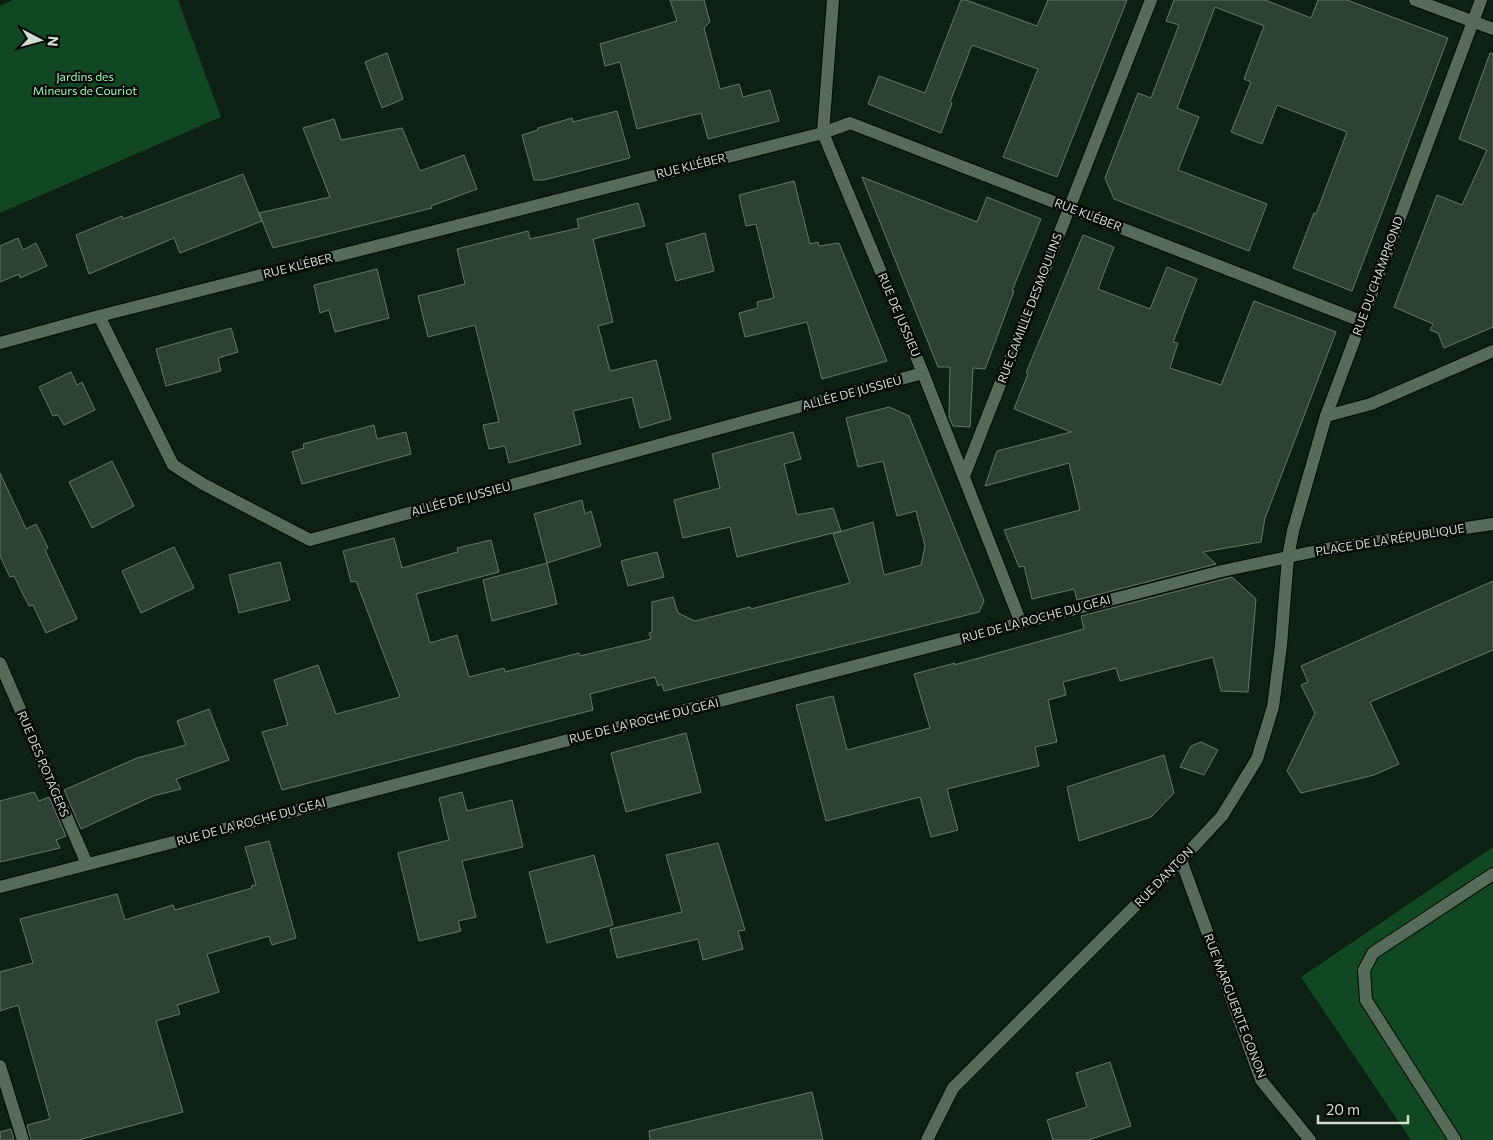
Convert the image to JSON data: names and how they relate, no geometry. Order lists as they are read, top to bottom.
{
  "streets": {
    "street": [
      "RUE KLÉBER",
      "RUE DU CHAMPROND",
      "RUE CAMILLE DESMOULINS",
      "RUE DE JUSSIEU",
      "ALLÉE DE JUSSIEU",
      "PLACE DE LA RÉPUBLIQUE",
      "RUE DE LA ROCHE DU GEAI",
      "RUE DES POTAGERS",
      "RUE DANTON",
      "RUE MARGUERITE GONON"
    ]
  },
  "crossings": [
    ["RUE KLÉBER", "RUE DU CHAMPROND"],
    ["RUE KLÉBER", "RUE CAMILLE DESMOULINS"],
    ["RUE KLÉBER", "RUE DE JUSSIEU"],
    ["RUE KLÉBER", "ALLÉE DE JUSSIEU"],
    ["RUE DU CHAMPROND", "PLACE DE LA RÉPUBLIQUE"],
    ["RUE DU CHAMPROND", "RUE DE LA ROCHE DU GEAI"],
    ["RUE DU CHAMPROND", "RUE DANTON"],
    ["RUE CAMILLE DESMOULINS", "RUE DE JUSSIEU"],
    ["RUE DE JUSSIEU", "ALLÉE DE JUSSIEU"],
    ["RUE DE JUSSIEU", "RUE DE LA ROCHE DU GEAI"],
    ["PLACE DE LA RÉPUBLIQUE", "RUE DE LA ROCHE DU GEAI"],
    ["PLACE DE LA RÉPUBLIQUE", "RUE DANTON"],
    ["RUE DE LA ROCHE DU GEAI", "RUE DES POTAGERS"],
    ["RUE DE LA ROCHE DU GEAI", "RUE DANTON"],
    ["RUE DANTON", "RUE MARGUERITE GONON"]
  ],
  "parks": ["Jardins des Mineurs de Couriot"],
  "scale_bar": "20 m",
  "north": "right"
}
